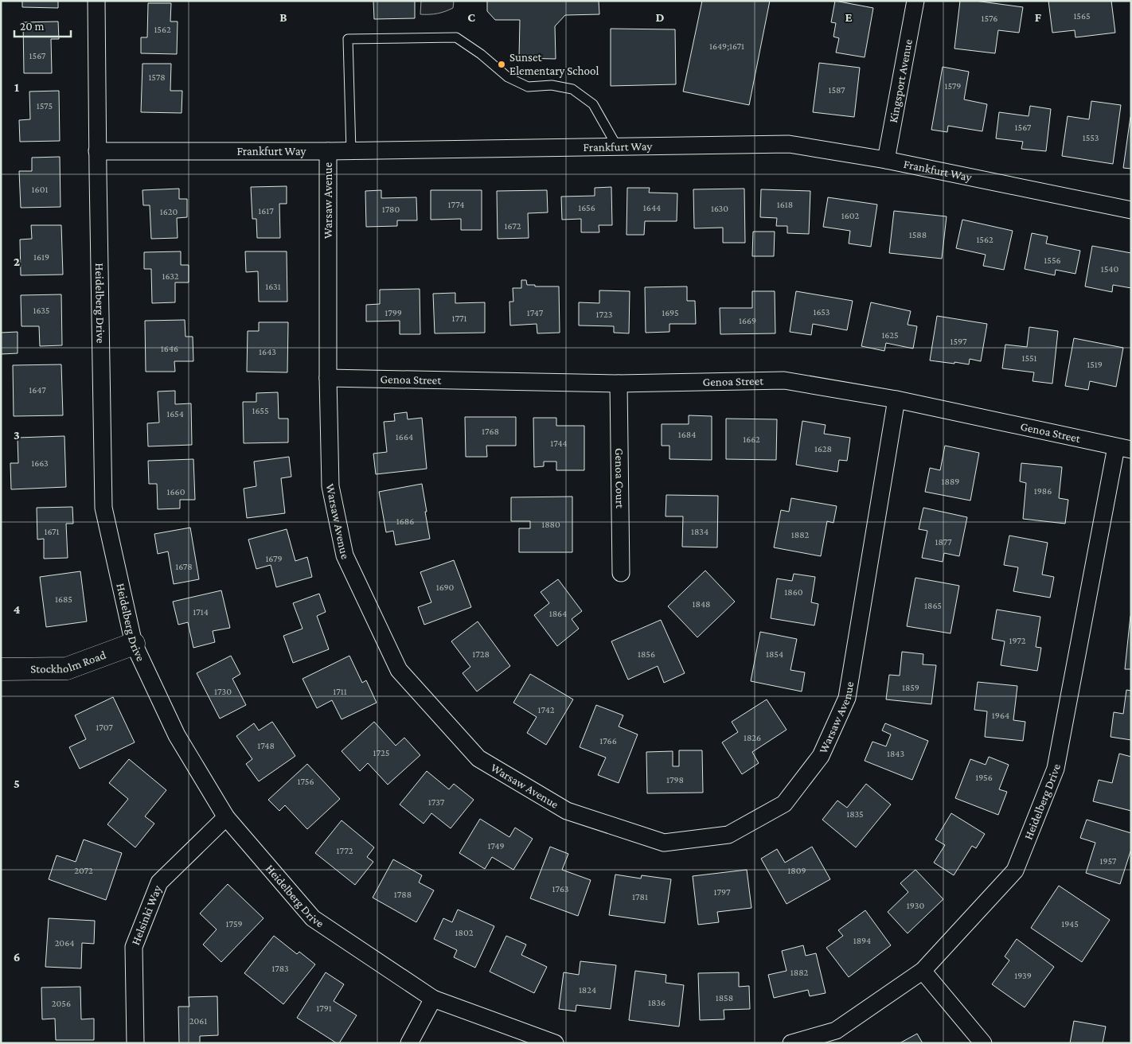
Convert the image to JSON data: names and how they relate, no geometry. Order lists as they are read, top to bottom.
{
  "streets": {
    "street": [
      "Kingsport Avenue",
      "Frankfurt Way",
      "Warsaw Avenue",
      "Heidelberg Drive",
      "Genoa Street",
      "Genoa Court",
      "Stockholm Road",
      "Helsinki Way"
    ]
  },
  "crossings": [
    ["Kingsport Avenue", "Frankfurt Way"],
    ["Frankfurt Way", "Warsaw Avenue"],
    ["Frankfurt Way", "Heidelberg Drive"],
    ["Warsaw Avenue", "Genoa Street"],
    ["Heidelberg Drive", "Genoa Street"],
    ["Heidelberg Drive", "Stockholm Road"],
    ["Heidelberg Drive", "Helsinki Way"],
    ["Genoa Street", "Genoa Court"]
  ],
  "places": ["Sunset Elementary School"],
  "house_numbers": [
    "1565",
    "1576",
    "1562",
    "1649;1671",
    "1567",
    "1578",
    "1579",
    "1587",
    "1575",
    "1567",
    "1553",
    "1601",
    "1774",
    "1618",
    "1656",
    "1644",
    "1630",
    "1780",
    "1617",
    "1620",
    "1602",
    "1672",
    "1588",
    "1562",
    "1619",
    "1556",
    "1540",
    "1632",
    "1631",
    "1635",
    "1653",
    "1799",
    "1747",
    "1695",
    "1723",
    "1771",
    "1669",
    "1625",
    "1597",
    "1646",
    "1643",
    "1551",
    "1519",
    "1647",
    "1655",
    "1654",
    "1768",
    "1684",
    "1664",
    "1662",
    "1744",
    "1628",
    "1663",
    "1889",
    "1986",
    "1660",
    "1686",
    "1880",
    "1671",
    "1834",
    "1882",
    "1877",
    "1679",
    "1678",
    "1690",
    "1860",
    "1685",
    "1848",
    "1865",
    "1714",
    "1864",
    "1972",
    "1728",
    "1856",
    "1854",
    "1859",
    "1730",
    "1711",
    "1742",
    "1964",
    "1707",
    "1826",
    "1766",
    "1748",
    "1725",
    "1843",
    "1956",
    "1798",
    "1756",
    "1737",
    "1835",
    "1749",
    "1772",
    "1957",
    "2072",
    "1809",
    "1763",
    "1797",
    "1788",
    "1781",
    "1930",
    "1759",
    "1945",
    "1802",
    "1894",
    "2064",
    "1783",
    "1882",
    "1939",
    "1824",
    "1858",
    "1836",
    "2056",
    "1791",
    "2061"
  ],
  "scale_bar": "20 m",
  "grid": {
    "columns": [
      "B",
      "C",
      "D",
      "E",
      "F"
    ],
    "rows": [
      "1",
      "2",
      "3",
      "4",
      "5",
      "6"
    ]
  }
}
